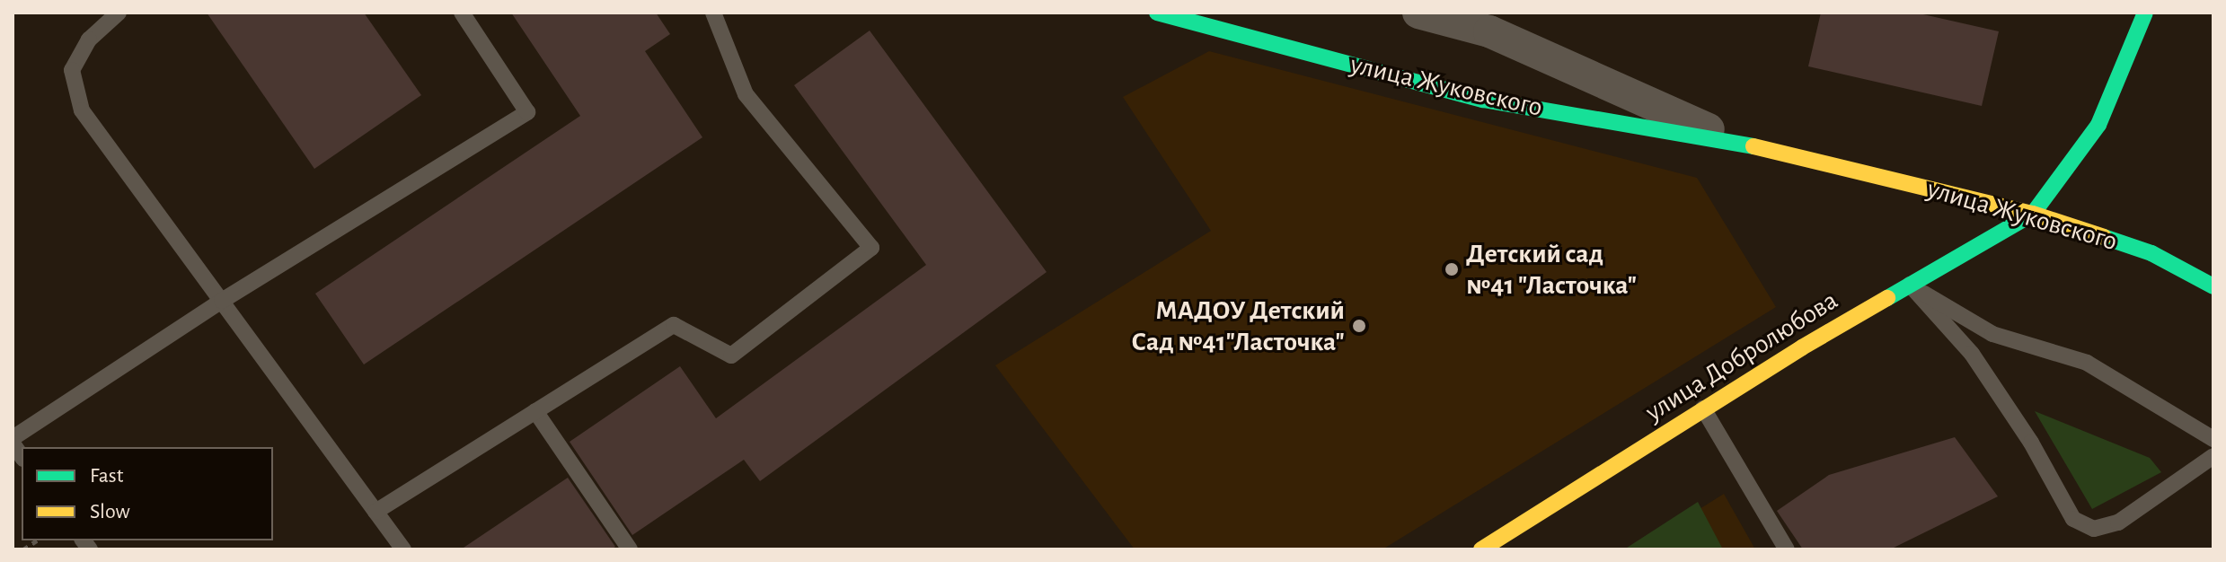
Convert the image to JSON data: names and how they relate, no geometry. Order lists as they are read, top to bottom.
{
  "streets": {
    "street": ["улица Жуковского", "улица Добролюбова"]
  },
  "crossings": [
    ["улица Жуковского", "улица Добролюбова"]
  ],
  "places": ["Детский сад №41 \"Ласточка\"", "МАДОУ Детский Сад №41\"Ласточка\""],
  "legend": ["Fast", "Slow"]
}
